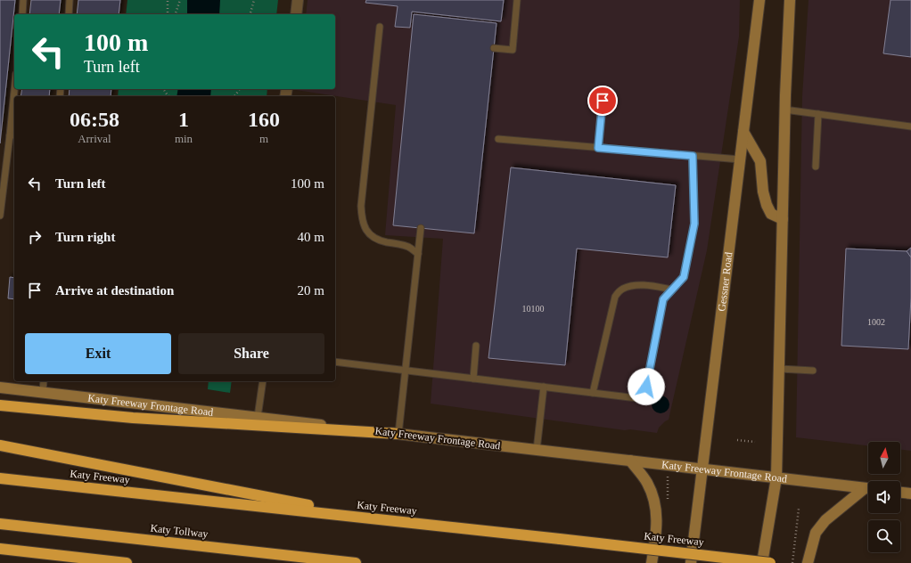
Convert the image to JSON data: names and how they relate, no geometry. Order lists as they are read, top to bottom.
{
  "streets": {
    "highway": ["Katy Freeway", "Katy Tollway"],
    "main road": ["Gessner Road", "Katy Freeway Frontage Road"]
  },
  "crossings": [
    ["Gessner Road", "Katy Freeway Frontage Road"]
  ],
  "house_numbers": ["10100", "1002"],
  "north": "top",
  "page": {
    "turn": ["100 m", "Turn left"],
    "eta": [
      "06:58",
      "Arrival",
      "1",
      "min",
      "160",
      "m"
    ],
    "list": [
      {
        "name": "Turn left",
        "value": "100 m"
      },
      {
        "name": "Turn right",
        "value": "40 m"
      },
      {
        "name": "Arrive at destination",
        "value": "20 m"
      }
    ],
    "buttons": ["Exit", "Share"]
  }
}
